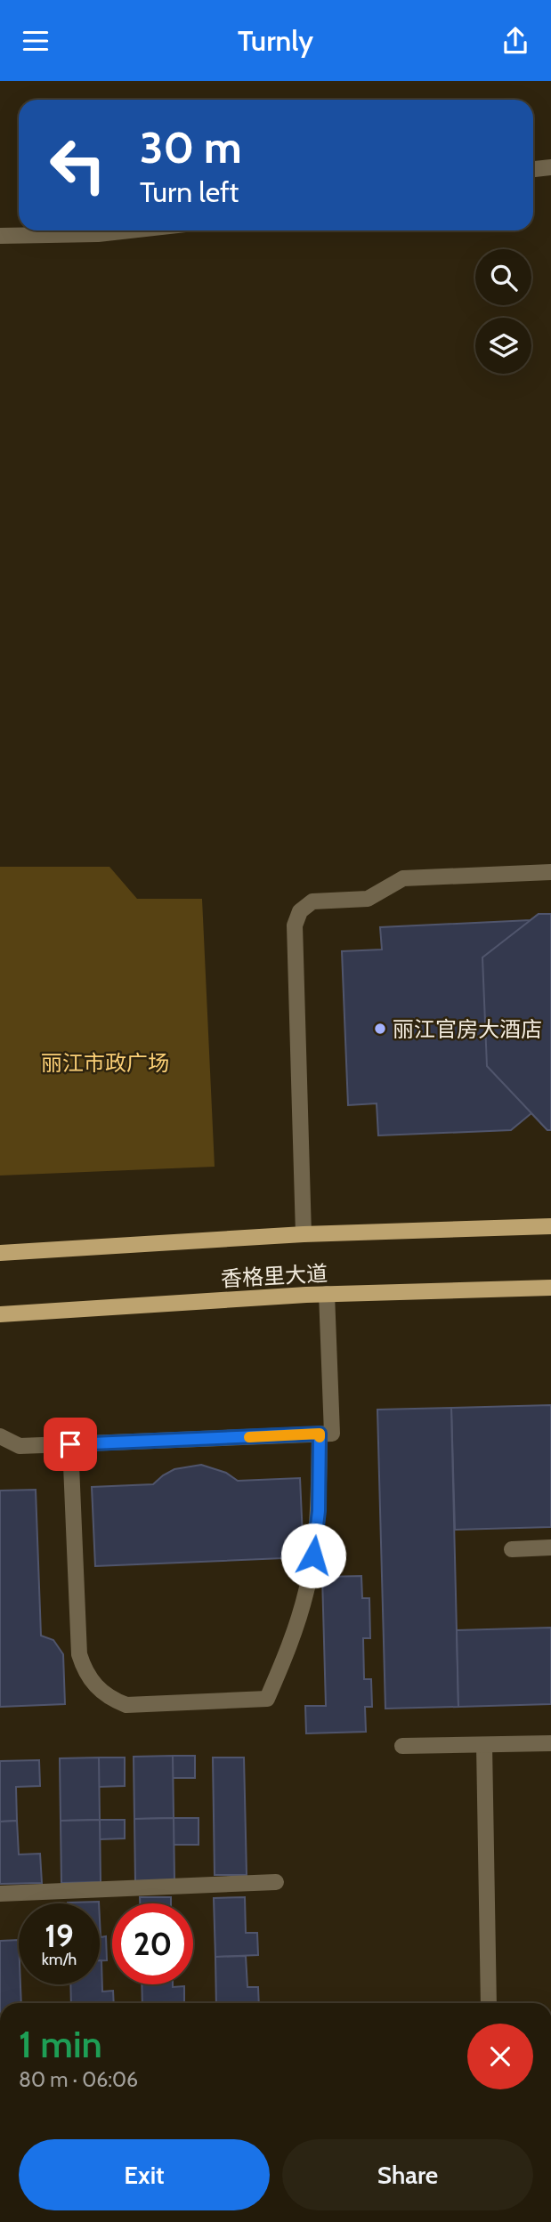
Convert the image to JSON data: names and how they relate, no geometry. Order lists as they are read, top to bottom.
{
  "streets": {
    "main road": ["香格里大道"]
  },
  "parks": ["丽江市政广场"],
  "places": ["丽江官房大酒店"],
  "page": {
    "header": "Turnly",
    "turn": ["30 m", "Turn left"],
    "speed": "19 km/h",
    "limit": "20",
    "heading": ["1 min", "80 m · 06:06"],
    "buttons": ["Exit", "Share"]
  }
}
